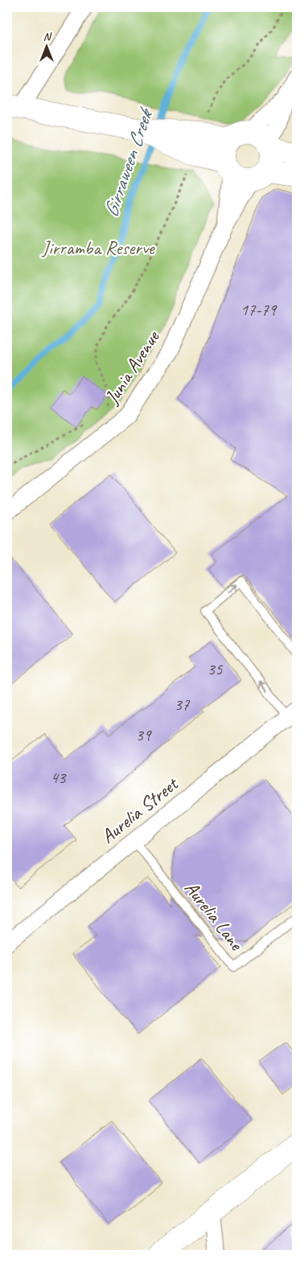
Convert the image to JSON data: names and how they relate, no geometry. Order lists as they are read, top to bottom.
{
  "streets": {
    "street": ["Junia Avenue", "Aurelia Street"],
    "lane": ["Aurelia Lane"]
  },
  "crossings": [
    ["Aurelia Street", "Aurelia Lane"]
  ],
  "water": ["Girraween Creek"],
  "parks": ["Jirramba Reserve"],
  "house_numbers": [
    "17-79",
    "35",
    "37",
    "39",
    "43"
  ],
  "north": "top"
}
